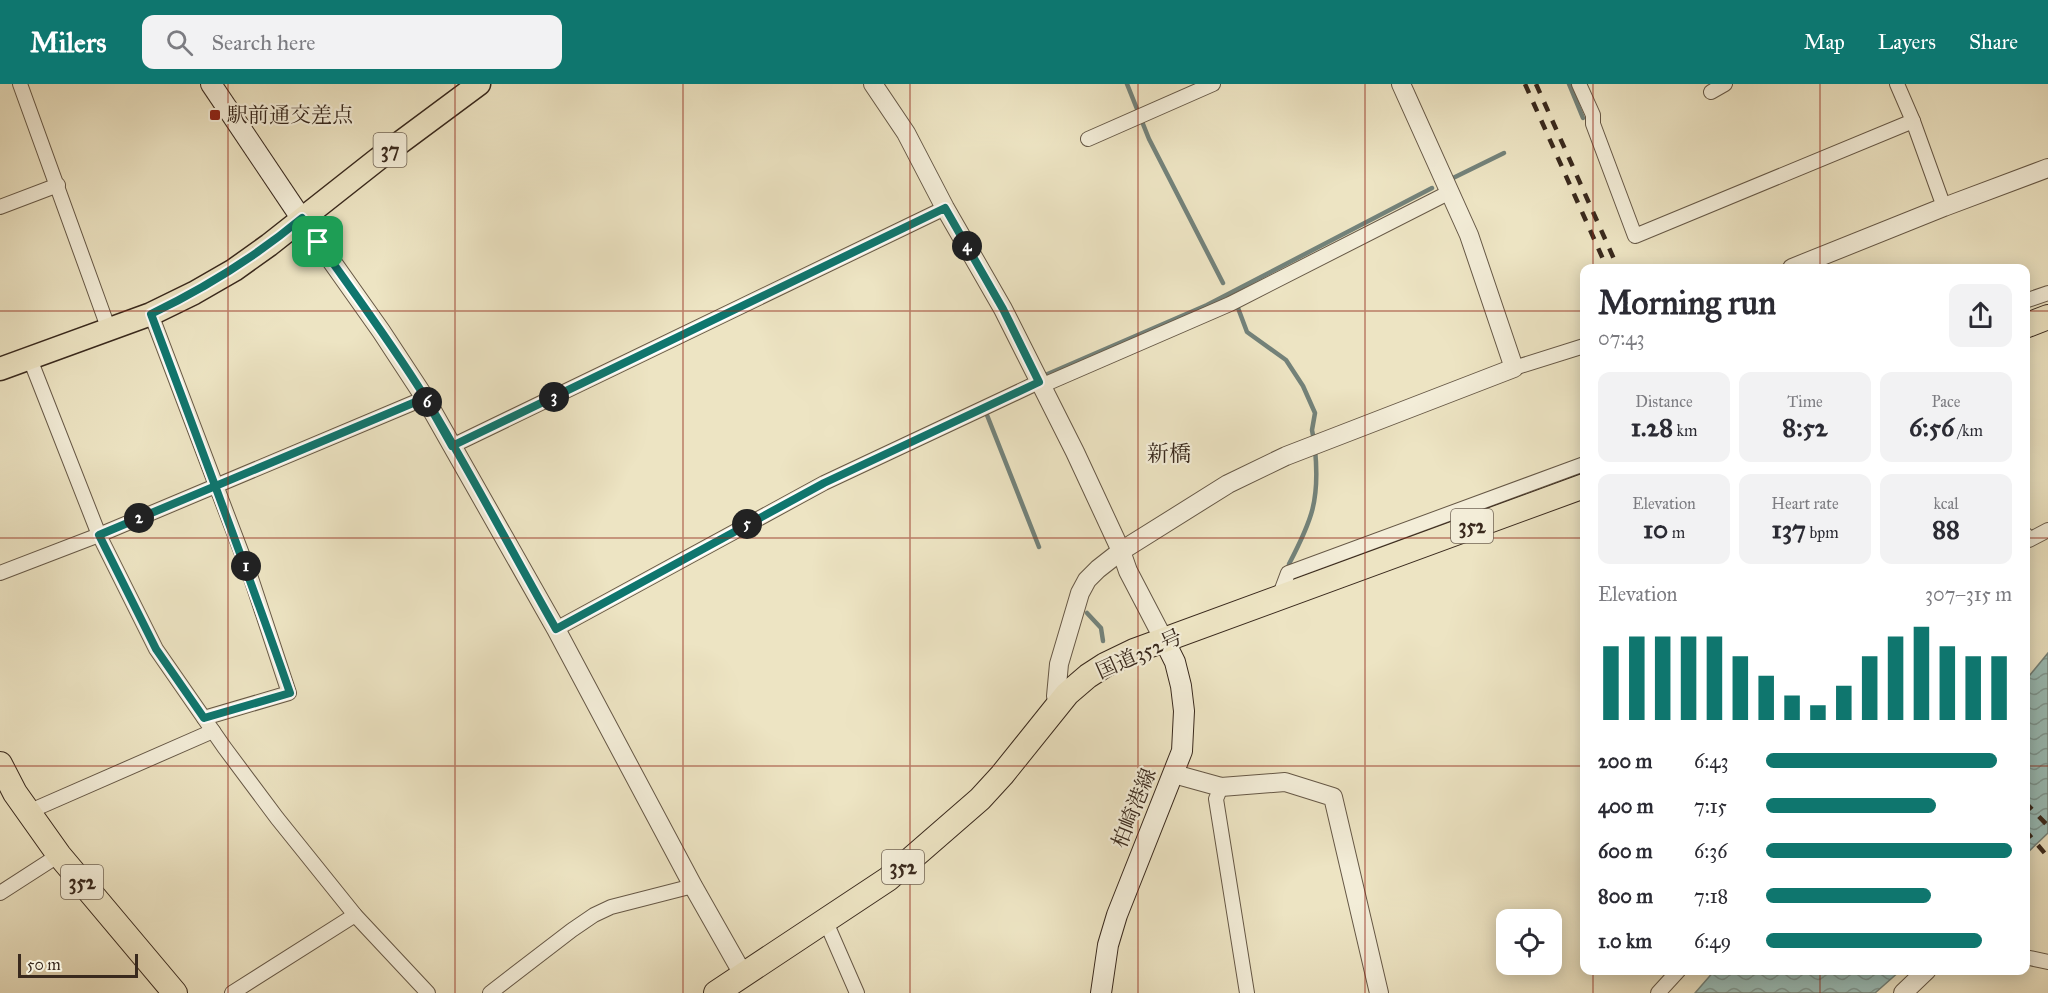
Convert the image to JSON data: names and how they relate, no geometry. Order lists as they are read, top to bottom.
{
  "streets": {
    "highway": ["352", "国道352号"],
    "main road": ["37", "柏崎港線"]
  },
  "crossings": [
    ["国道352号", "柏崎港線"]
  ],
  "districts": ["新橋"],
  "places": {
    "transit": ["駅前通交差点"]
  },
  "scale_bar": "50 m",
  "page": {
    "header": "Milers",
    "search": "Search here",
    "nav": ["Map", "Layers", "Share"],
    "pins": [
      "4",
      "3",
      "6",
      "2",
      "5",
      "1"
    ],
    "heading": ["Morning run", "07:43"],
    "stats": [
      ["Distance", "1.28 km"],
      ["Time", "8:52"],
      ["Pace", "6:56 /km"],
      ["Elevation", "10 m"],
      ["Heart rate", "137 bpm"],
      ["kcal", "88"]
    ],
    "chart": ["Elevation", "307–315 m"],
    "list": [
      {
        "name": "200 m",
        "note": "6:43"
      },
      {
        "name": "400 m",
        "note": "7:15"
      },
      {
        "name": "600 m",
        "note": "6:36"
      },
      {
        "name": "800 m",
        "note": "7:18"
      },
      {
        "name": "1.0 km",
        "note": "6:49"
      }
    ],
    "scale": "50 m"
  }
}
